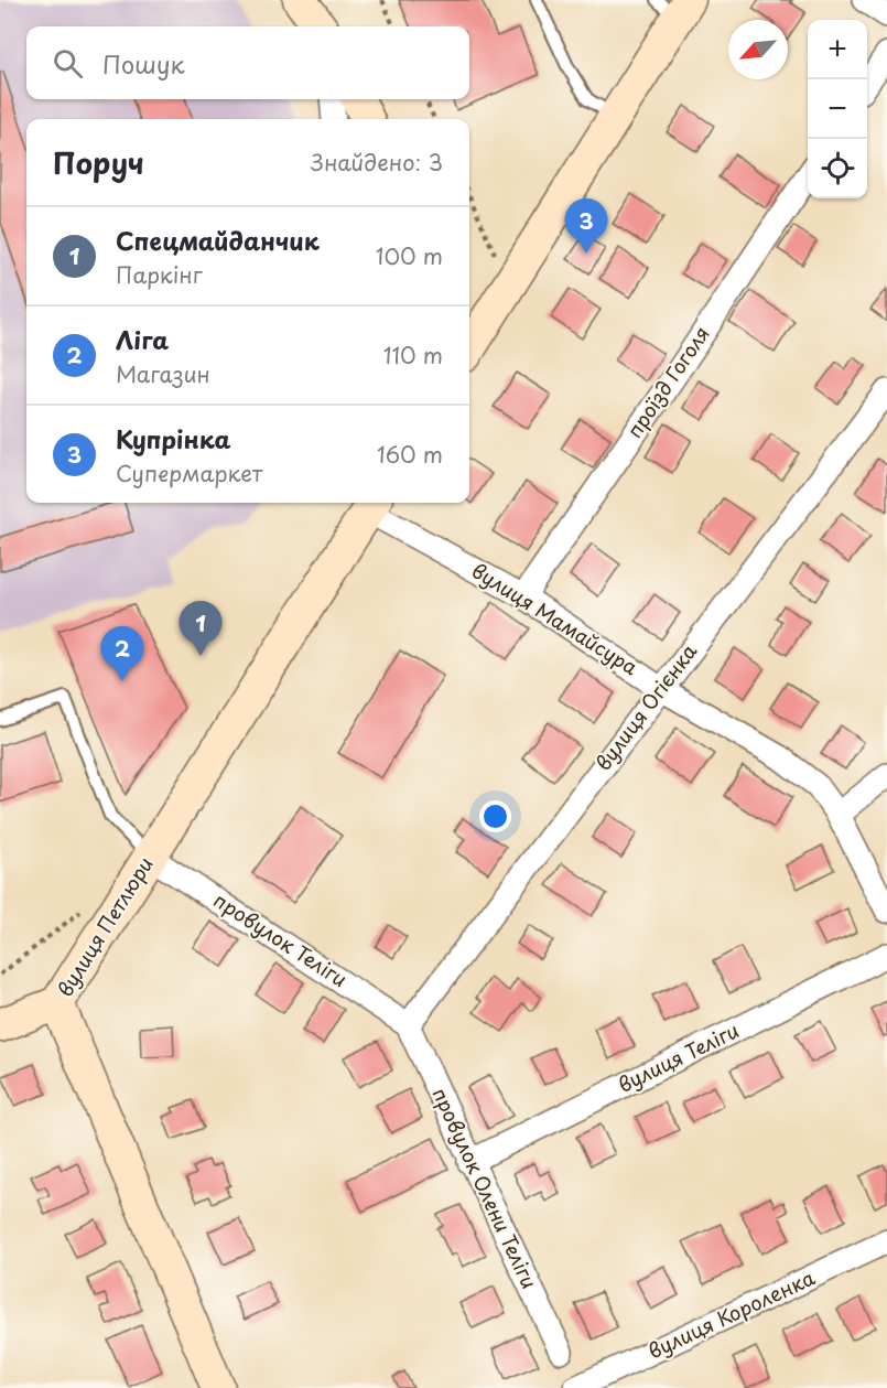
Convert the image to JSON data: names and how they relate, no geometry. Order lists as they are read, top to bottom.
{
  "streets": {
    "main road": ["вулиця Петлюри"],
    "street": [
      "проїзд Гоголя",
      "вулиця Мамайсура",
      "вулиця Огієнка",
      "провулок Теліги",
      "вулиця Теліги",
      "провулок Олени Теліги",
      "вулиця Короленка"
    ]
  },
  "crossings": [
    ["проїзд Гоголя", "вулиця Мамайсура"],
    ["вулиця Мамайсура", "вулиця Огієнка"],
    ["вулиця Огієнка", "провулок Теліги"],
    ["вулиця Огієнка", "провулок Олени Теліги"],
    ["вулиця Петлюри", "провулок Теліги"],
    ["провулок Теліги", "провулок Олени Теліги"],
    ["вулиця Теліги", "провулок Олени Теліги"]
  ],
  "north": "bottom left",
  "page": {
    "map_buttons": ["+", "−"],
    "search": "Пошук",
    "heading": ["Поруч", "Знайдено: 3"],
    "pins": ["3", "1", "2"],
    "list": [
      {
        "mark": "1",
        "name": "Спецмайданчик",
        "note": "Паркінг",
        "value": "100 m"
      },
      {
        "mark": "2",
        "name": "Ліга",
        "note": "Магазин",
        "value": "110 m"
      },
      {
        "mark": "3",
        "name": "Купрінка",
        "note": "Супермаркет",
        "value": "160 m"
      }
    ]
  }
}
